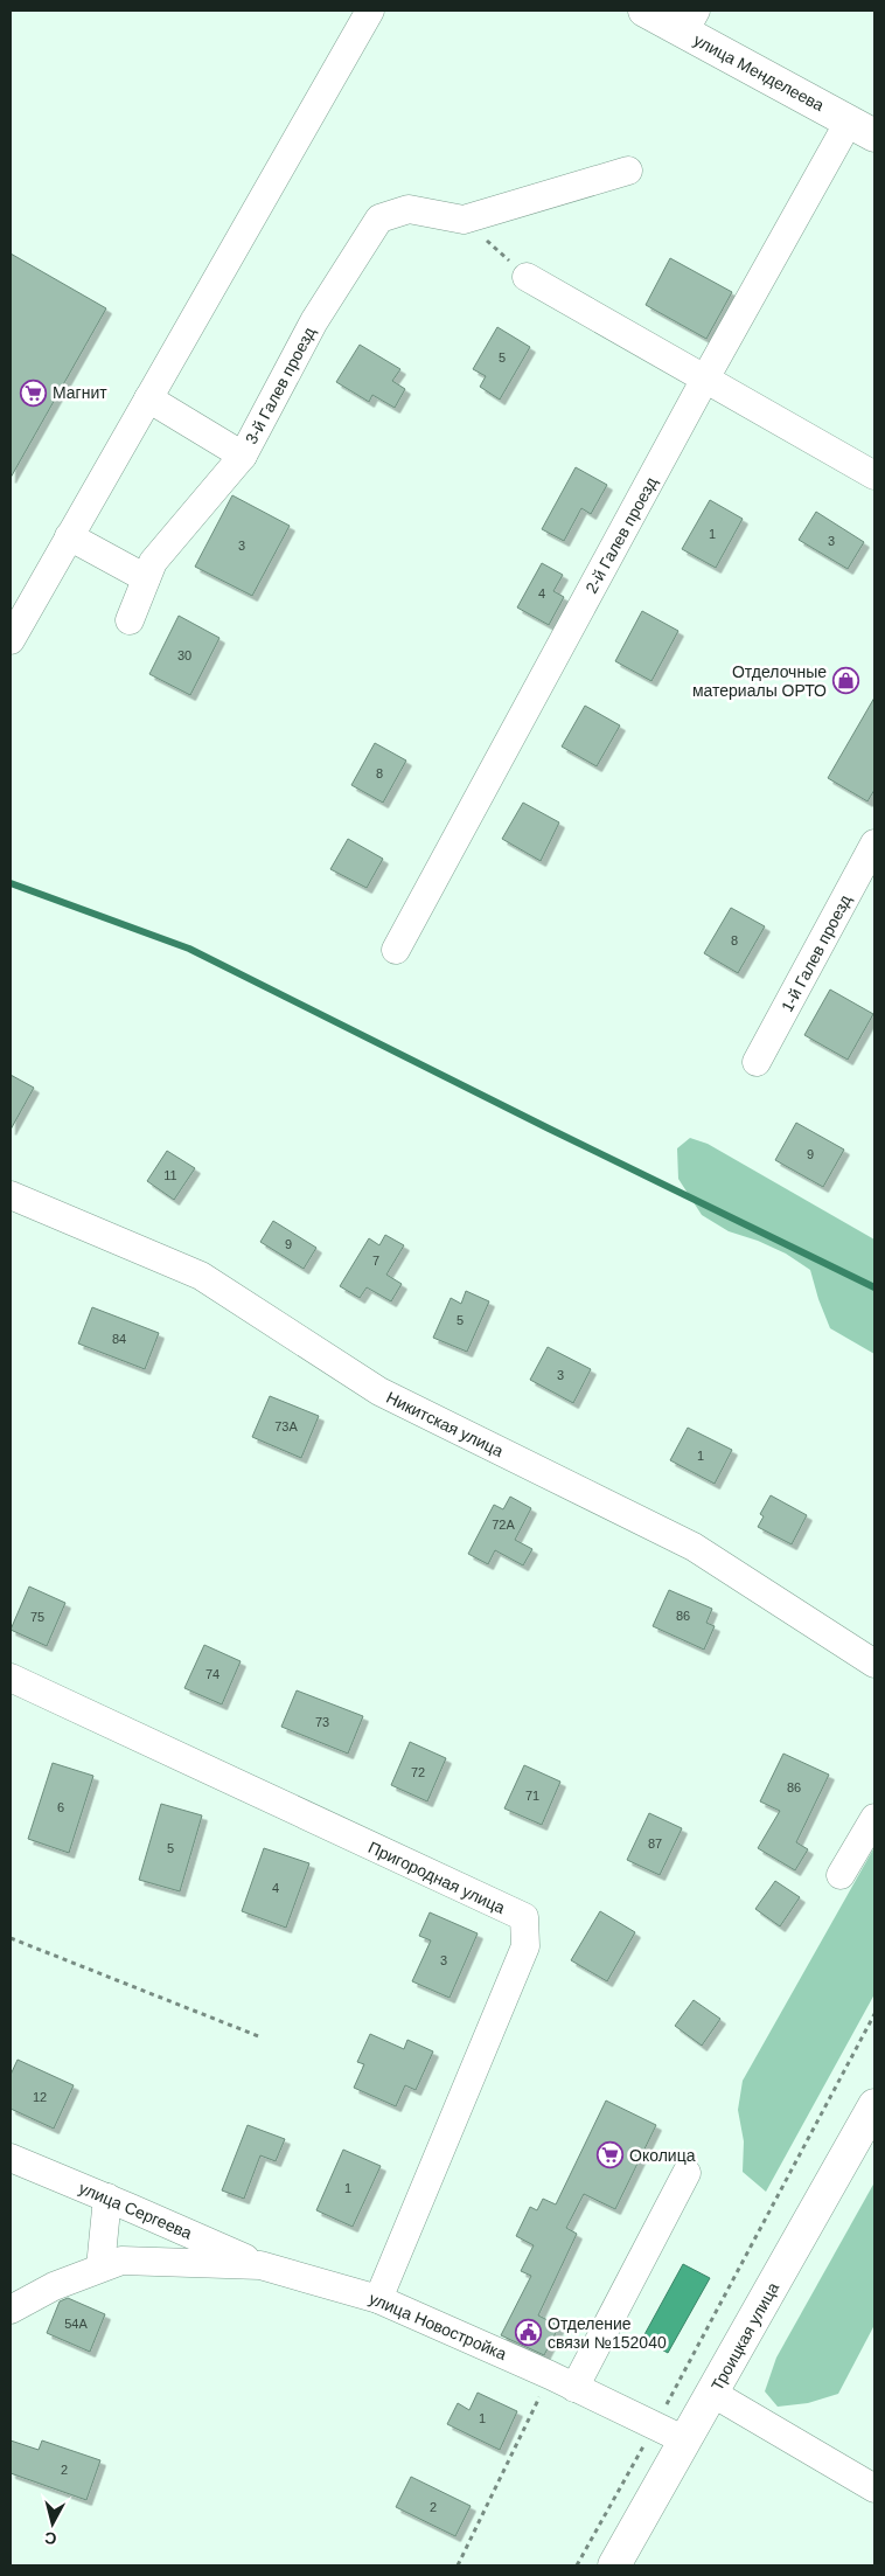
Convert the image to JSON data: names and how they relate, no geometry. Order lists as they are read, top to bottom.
{
  "streets": {
    "main road": ["улица Менделеева", "Троицкая улица"],
    "street": [
      "3-й Галев проезд",
      "2-й Галев проезд",
      "1-й Галев проезд",
      "Никитская улица",
      "Пригородная улица",
      "улица Сергеева",
      "улица Новостройка"
    ]
  },
  "crossings": [
    ["улица Менделеева", "2-й Галев проезд"],
    ["Пригородная улица", "улица Новостройка"],
    ["улица Сергеева", "улица Новостройка"],
    ["улица Новостройка", "Троицкая улица"]
  ],
  "places": {
    "supermarket": ["Магнит", "Околица"],
    "shop": ["Отделочные материалы ОРТО"],
    "public building": ["Отделение связи №152040"]
  },
  "house_numbers": [
    "5",
    "1",
    "3",
    "3",
    "4",
    "30",
    "8",
    "8",
    "9",
    "11",
    "9",
    "7",
    "5",
    "84",
    "3",
    "73А",
    "1",
    "72А",
    "86",
    "75",
    "74",
    "73",
    "72",
    "86",
    "71",
    "6",
    "87",
    "5",
    "4",
    "3",
    "12",
    "1",
    "54А",
    "1",
    "2",
    "2"
  ],
  "north": "bottom"
}
